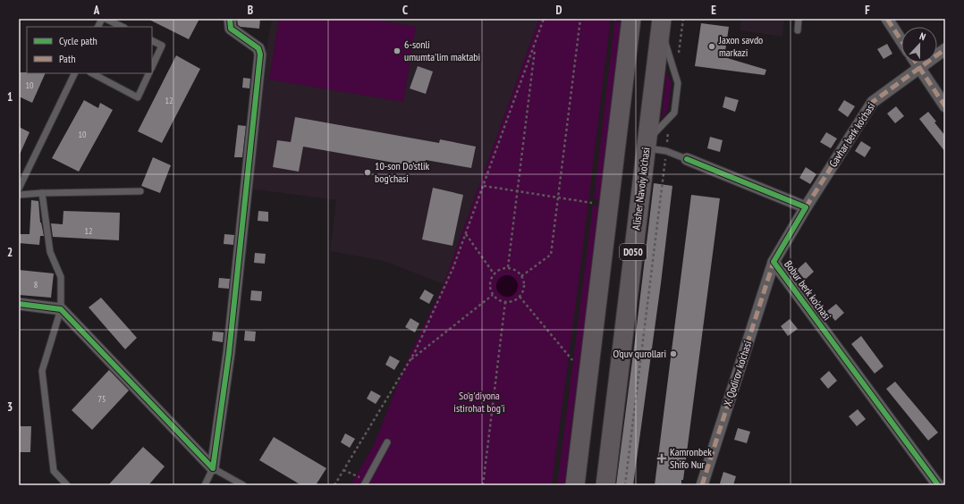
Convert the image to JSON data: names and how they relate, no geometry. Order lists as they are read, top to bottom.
{
  "streets": {
    "main road": ["Alisher Navoiy ko'chasi", "D050"],
    "street": ["Gavhar berk ko'chasi", "Bobur berk ko'chasi", "X. Qodirov ko'chasi"]
  },
  "crossings": [
    ["Gavhar berk ko'chasi", "Bobur berk ko'chasi"],
    ["Bobur berk ko'chasi", "X. Qodirov ko'chasi"]
  ],
  "parks": ["So'g'diyona istirohat bog'i"],
  "places": {
    "other": [
      "Jaxon savdo markazi",
      "6-sonli umumta'lim maktabi",
      "10-son Do'stlik bog'chasi",
      "O’quv qurollari"
    ],
    "health": ["Kamronbek Shifo Nur"]
  },
  "house_numbers": [
    "10",
    "12",
    "10",
    "12",
    "8",
    "75"
  ],
  "legend": ["Cycle path", "Path"],
  "north": "top",
  "grid": {
    "columns": [
      "A",
      "B",
      "C",
      "D",
      "E",
      "F"
    ],
    "rows": ["1", "2", "3"]
  }
}
